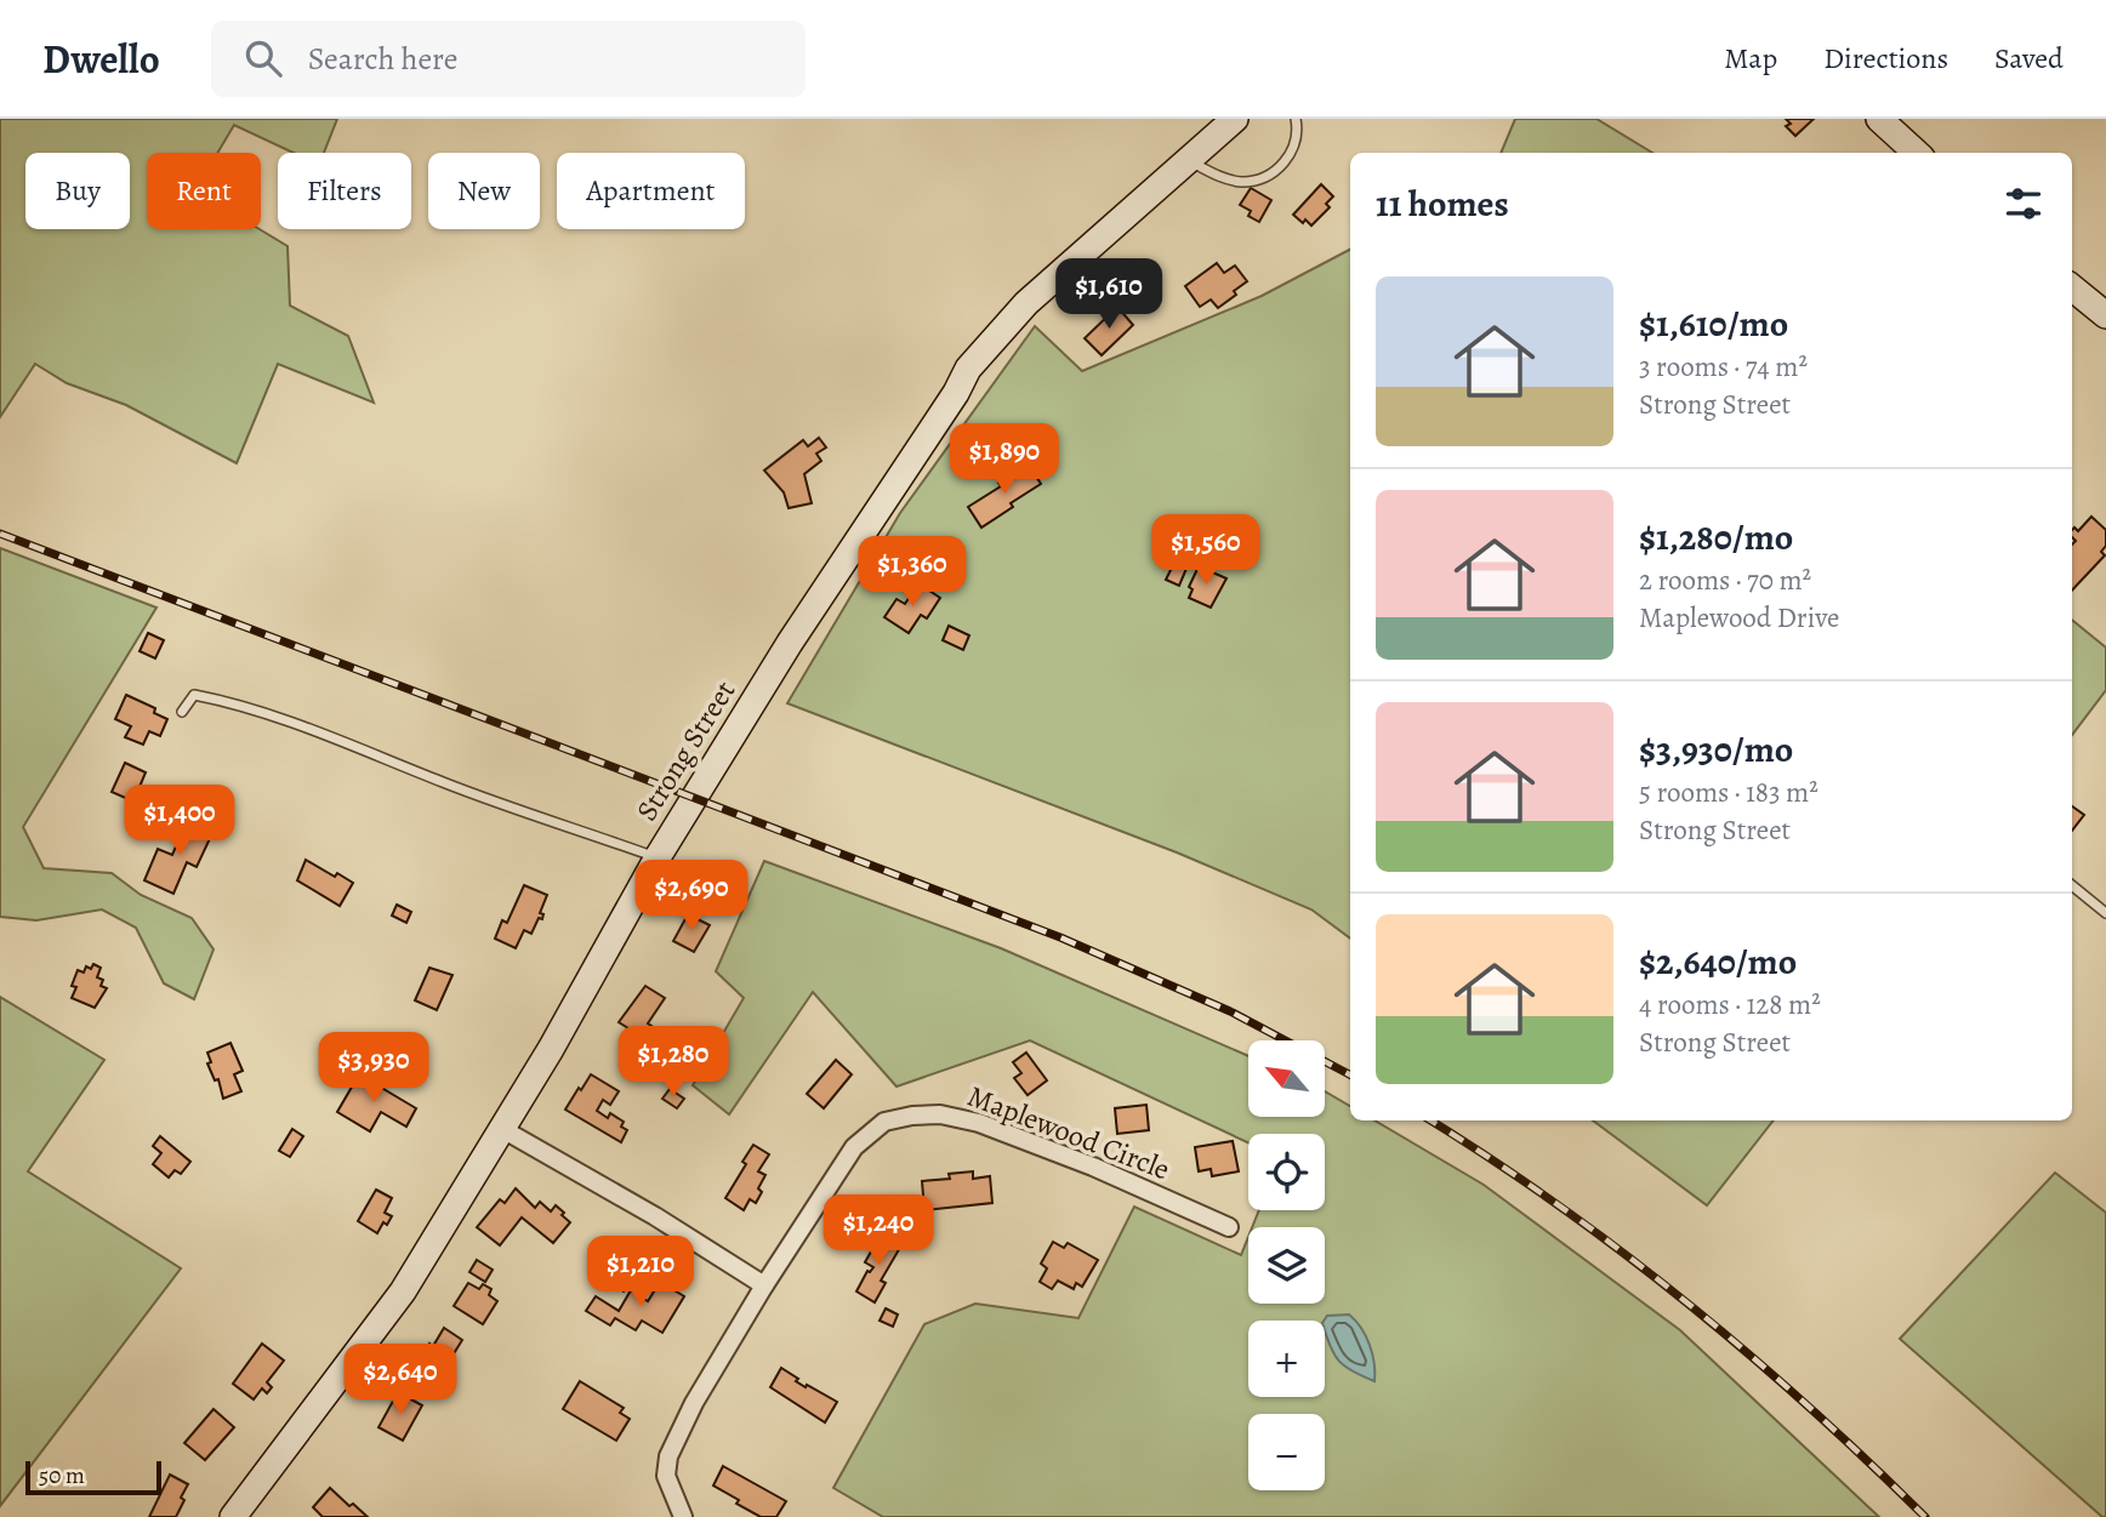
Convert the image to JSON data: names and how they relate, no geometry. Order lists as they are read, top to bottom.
{
  "streets": {
    "main road": ["Strong Street"],
    "street": ["Maplewood Circle"]
  },
  "scale_bar": "50 m",
  "north": "top left",
  "page": {
    "header": "Dwello",
    "search": "Search here",
    "nav": ["Map", "Directions", "Saved"],
    "chip": [
      "Buy",
      "Rent",
      "Filters",
      "New",
      "Apartment"
    ],
    "heading": "11 homes",
    "list": [
      {
        "name": "$1,610/mo",
        "note": "3 rooms · 74 m² · Strong Street"
      },
      {
        "name": "$1,280/mo",
        "note": "2 rooms · 70 m² · Maplewood Drive"
      },
      {
        "name": "$3,930/mo",
        "note": "5 rooms · 183 m² · Strong Street"
      },
      {
        "name": "$2,640/mo",
        "note": "4 rooms · 128 m² · Strong Street"
      }
    ],
    "price": [
      "$1,610",
      "$1,890",
      "$1,560",
      "$1,360",
      "$1,400",
      "$2,690",
      "$1,280",
      "$3,930",
      "$1,240",
      "$1,210",
      "$2,640"
    ],
    "map_buttons": ["+", "−"],
    "scale": "50 m"
  }
}
